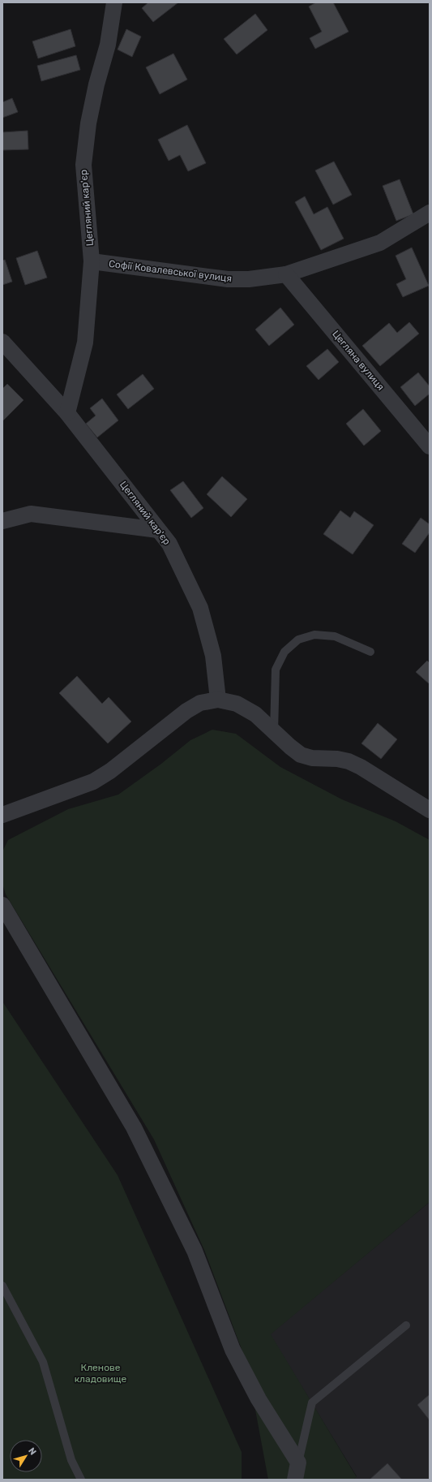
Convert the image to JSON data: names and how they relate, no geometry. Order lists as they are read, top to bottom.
{
  "streets": {
    "street": ["Цегляний кар'єр", "Софії Ковалевської вулиця", "Цегляна вулиця"]
  },
  "crossings": [
    ["Цегляний кар'єр", "Софії Ковалевської вулиця"],
    ["Софії Ковалевської вулиця", "Цегляна вулиця"]
  ],
  "parks": ["Кленове кладовище"],
  "north": "top right"
}
